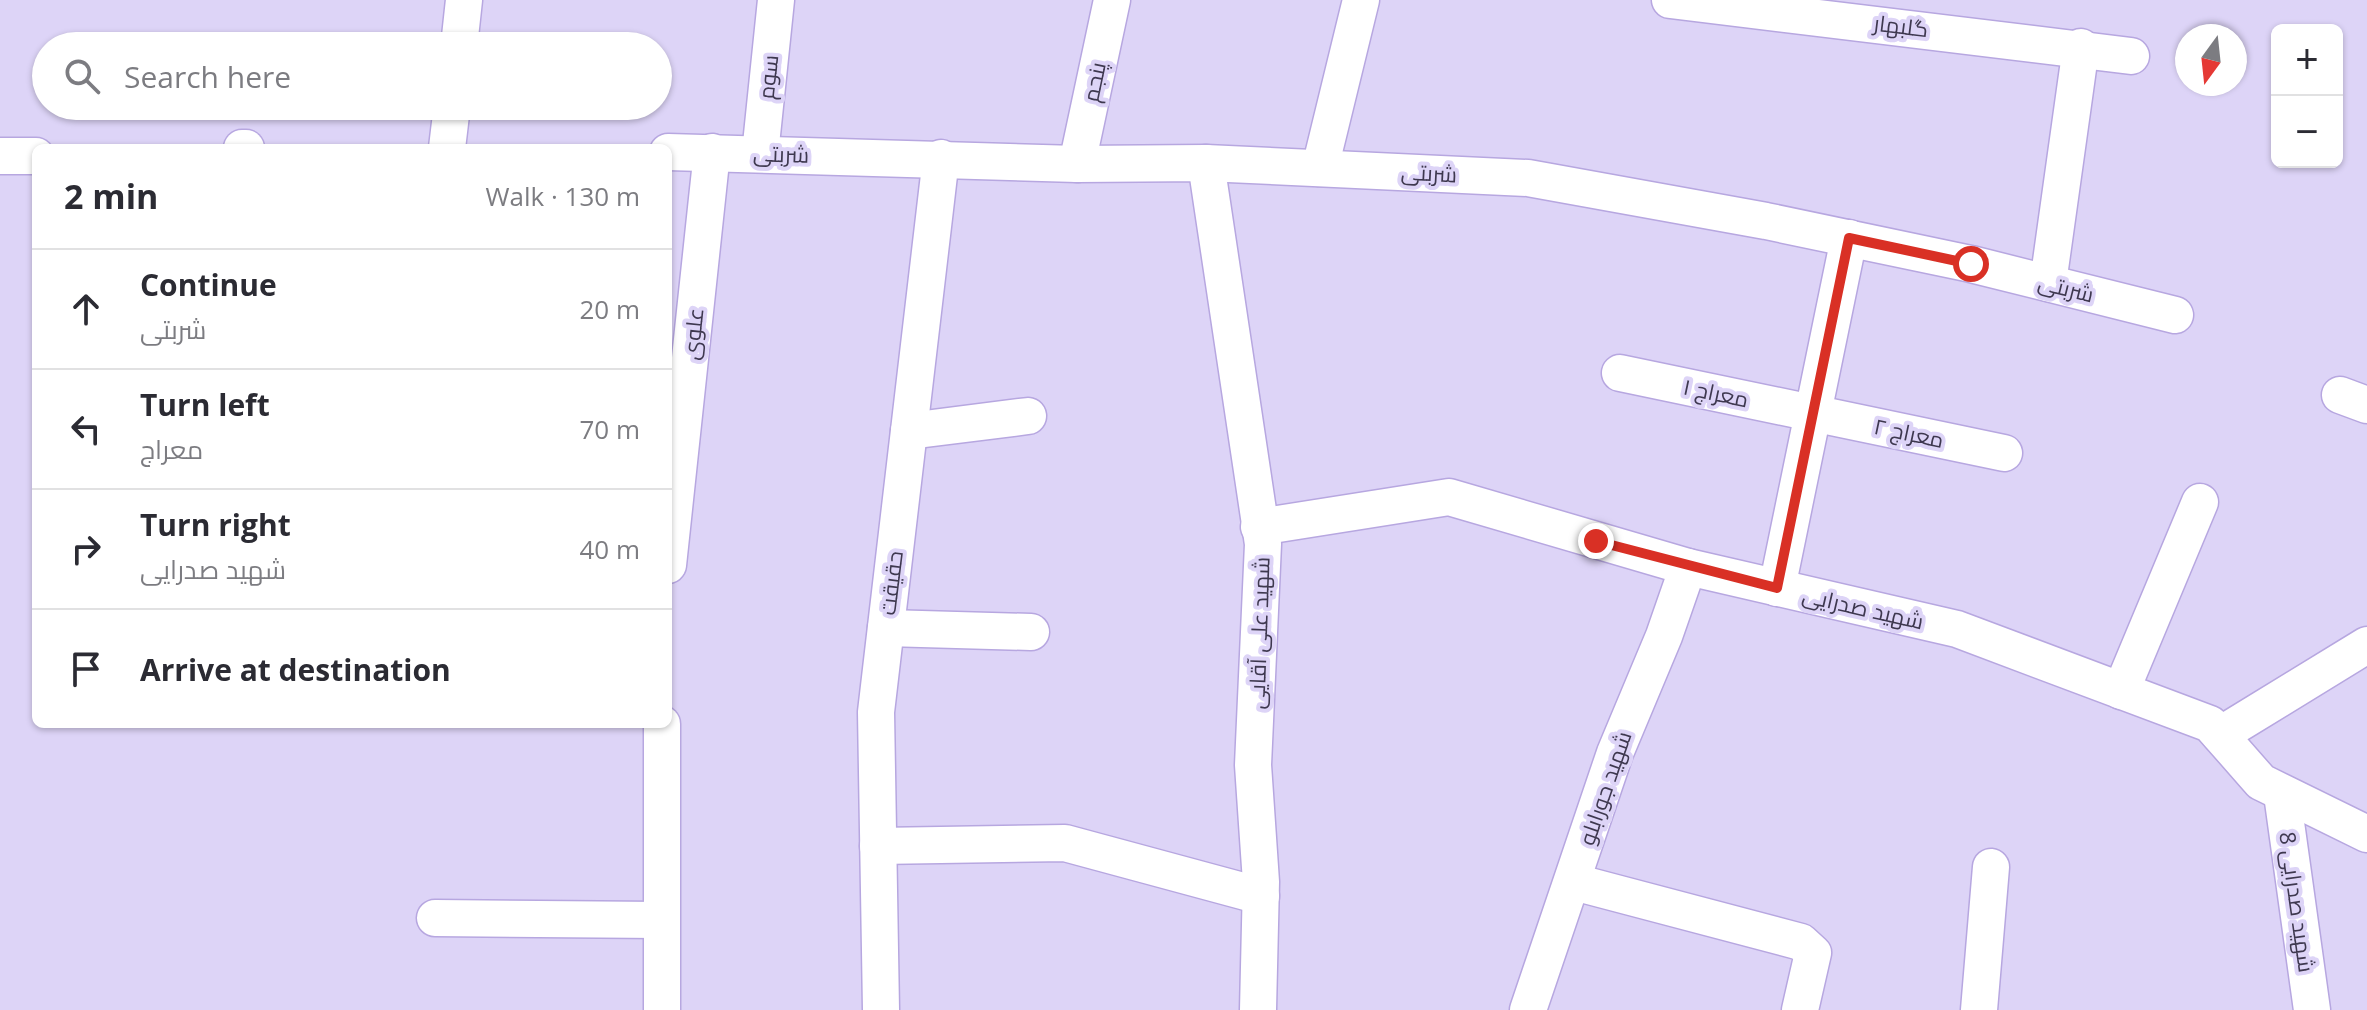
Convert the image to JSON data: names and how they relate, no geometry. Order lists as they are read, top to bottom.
{
  "streets": {
    "street": [
      "گلبهار",
      "سوم",
      "پنجم",
      "شربتی",
      "علوی",
      "معراج ۱",
      "معراج ۲",
      "حقیقت",
      "شهید صدرایی",
      "شهید علی آقایی",
      "شهید جورابلو",
      "شهید صدرایی 8"
    ]
  },
  "crossings": [
    ["سوم", "شربتی"],
    ["پنجم", "شربتی"],
    ["شربتی", "علوی"],
    ["شربتی", "حقیقت"],
    ["شربتی", "شهید علی آقایی"],
    ["معراج ۱", "معراج ۲"],
    ["شهید صدرایی", "شهید علی آقایی"],
    ["شهید صدرایی", "شهید جورابلو"],
    ["شهید صدرایی", "شهید صدرایی 8"]
  ],
  "north": "bottom",
  "page": {
    "map_buttons": ["+", "−"],
    "search": "Search here",
    "heading": ["2 min", "Walk · 130 m"],
    "list": [
      ["Continue", "شربتی", "20 m"],
      ["Turn left", "معراج", "70 m"],
      ["Turn right", "شهید صدرایی", "40 m"],
      "Arrive at destination"
    ]
  }
}
